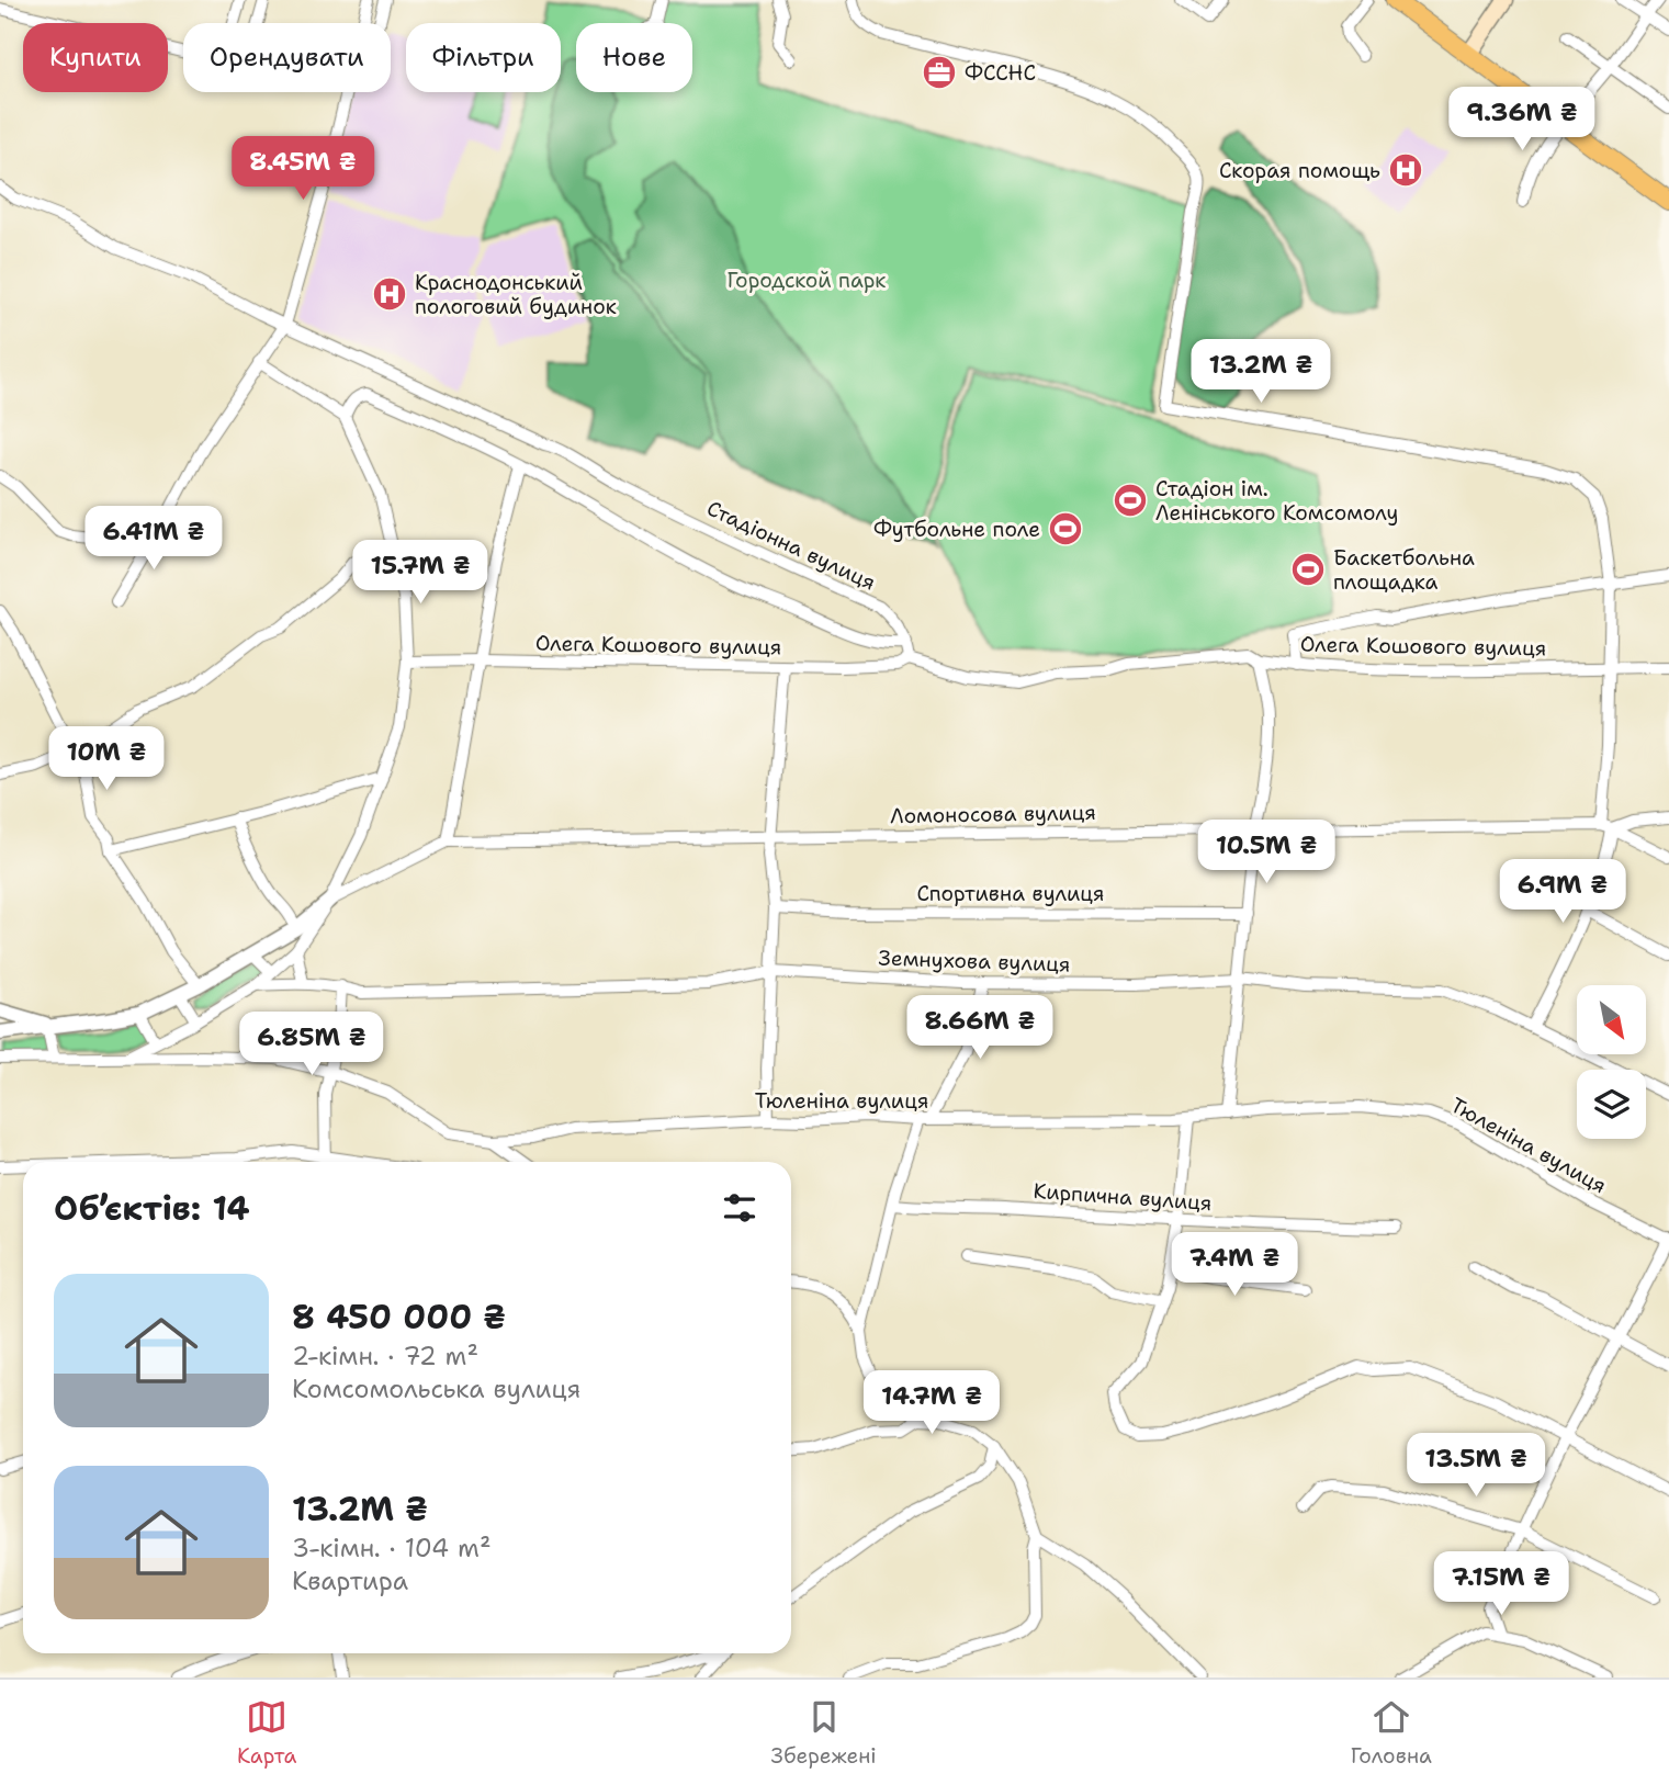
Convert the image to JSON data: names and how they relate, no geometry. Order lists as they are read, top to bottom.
{
  "streets": {
    "street": [
      "Стадіонна вулиця",
      "Олега Кошового вулиця",
      "Ломоносова вулиця",
      "Спортивна вулиця",
      "Земнухова вулиця",
      "Тюленіна вулиця",
      "Кирпична вулиця"
    ]
  },
  "parks": ["Городской парк"],
  "places": {
    "office": ["ФССНС"],
    "hospital": ["Скорая помощь", "Краснодонський пологовий будинок"],
    "sports": ["Стадіон ім. Ленінського Комсомолу", "Футбольне поле", "Баскетбольна площадка"]
  },
  "north": "bottom right",
  "page": {
    "chip": [
      "Купити",
      "Орендувати",
      "Фільтри",
      "Нове"
    ],
    "price": [
      "9.36M ₴",
      "8.45M ₴",
      "13.2M ₴",
      "6.41M ₴",
      "15.7M ₴",
      "10M ₴",
      "10.5M ₴",
      "6.9M ₴",
      "8.66M ₴",
      "6.85M ₴",
      "7.4M ₴",
      "14.7M ₴",
      "13.5M ₴",
      "7.15M ₴"
    ],
    "heading": "Об’єктів: 14",
    "list": [
      {
        "name": "8 450 000 ₴",
        "note": "2-кімн. · 72 m² · Комсомольська вулиця"
      },
      {
        "name": "13.2M ₴",
        "note": "3-кімн. · 104 m² · Квартира"
      }
    ],
    "tabs": ["Карта", "Збережені", "Головна"]
  }
}
